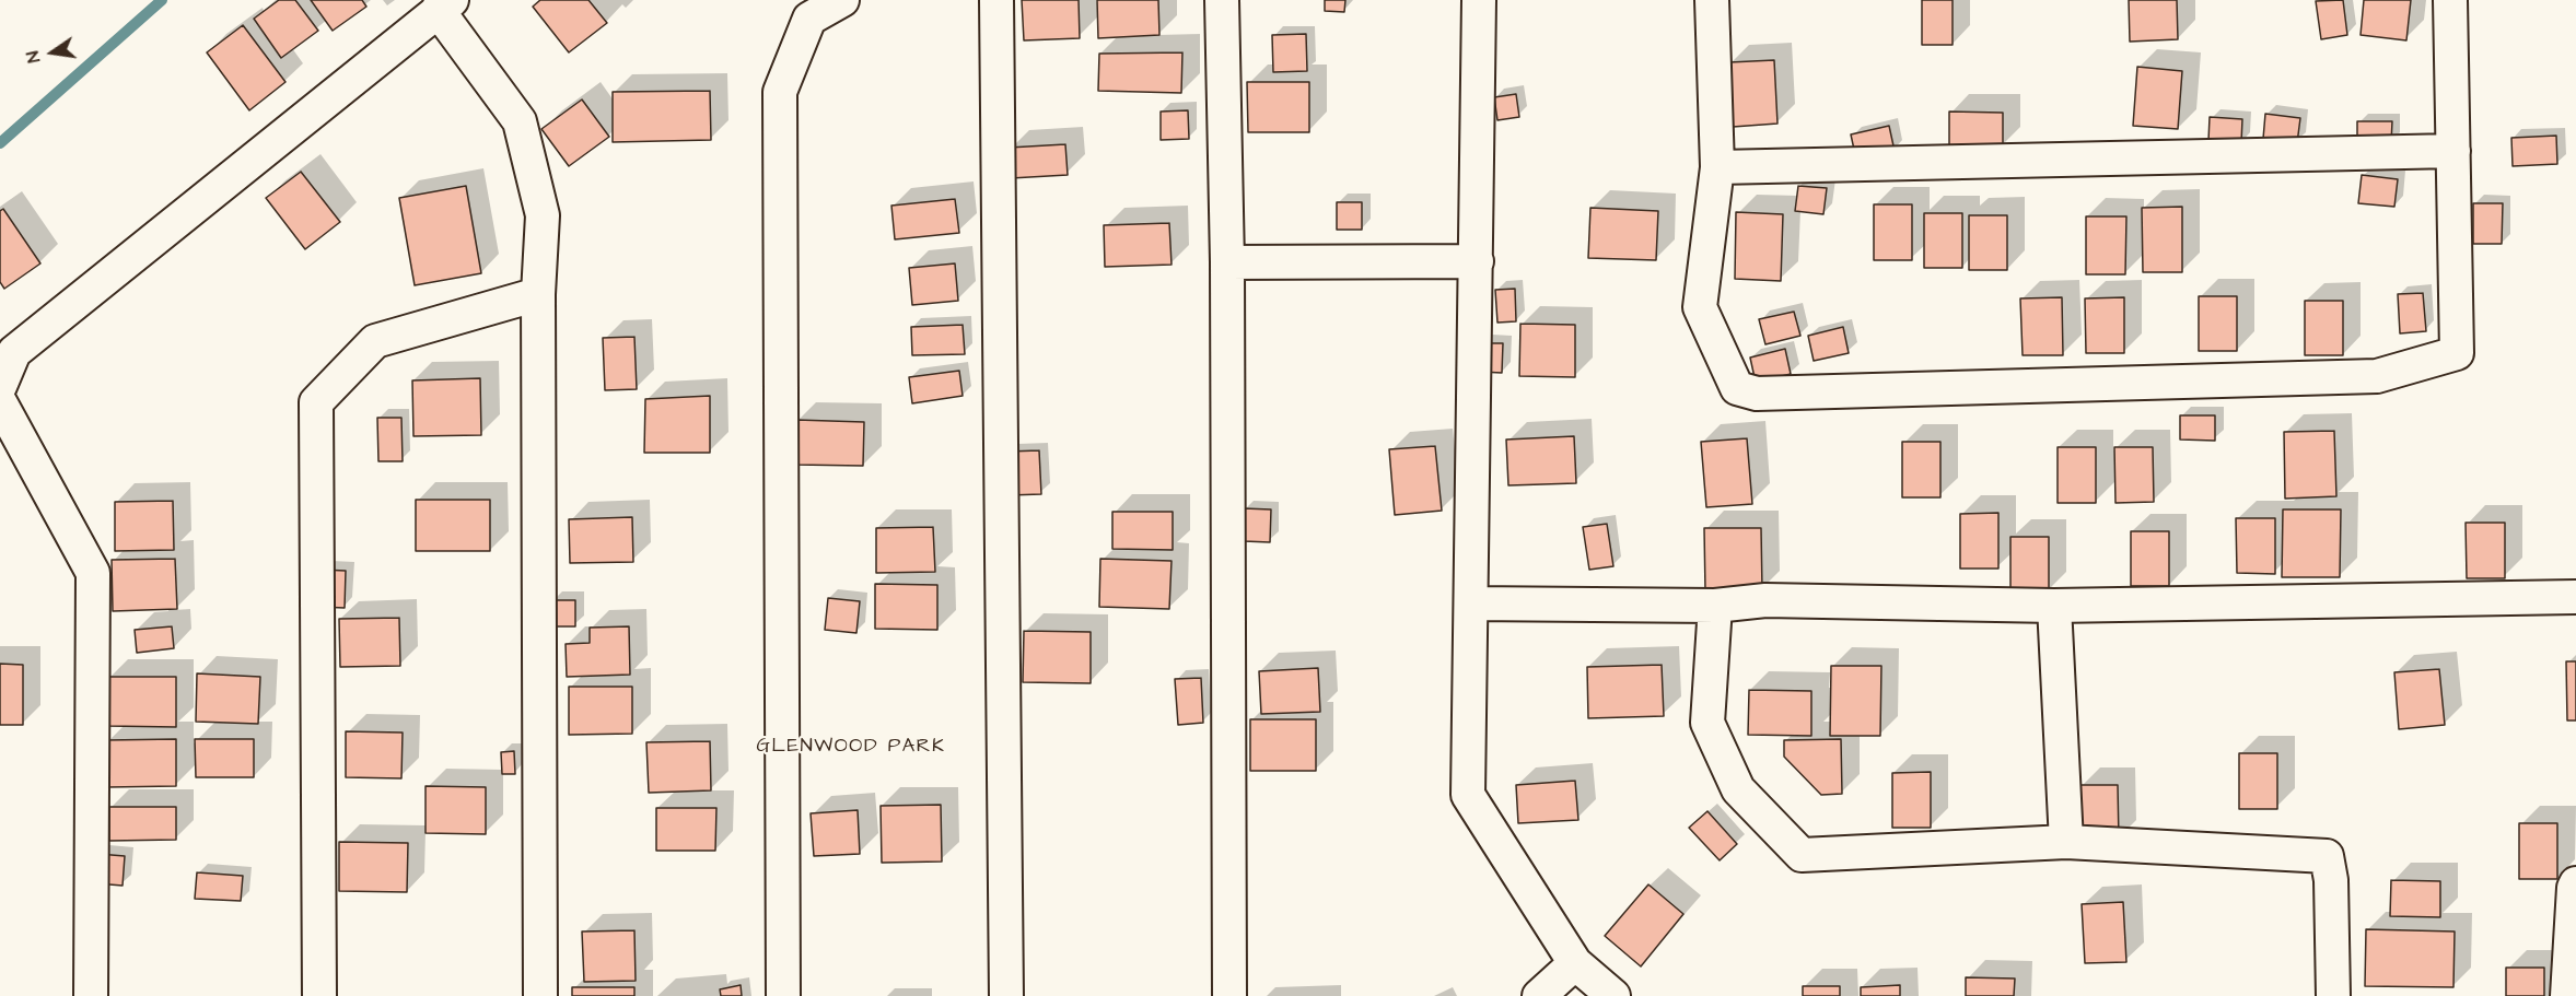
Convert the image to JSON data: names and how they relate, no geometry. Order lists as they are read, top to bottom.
{
  "districts": ["GLENWOOD PARK"],
  "north": "left"
}
